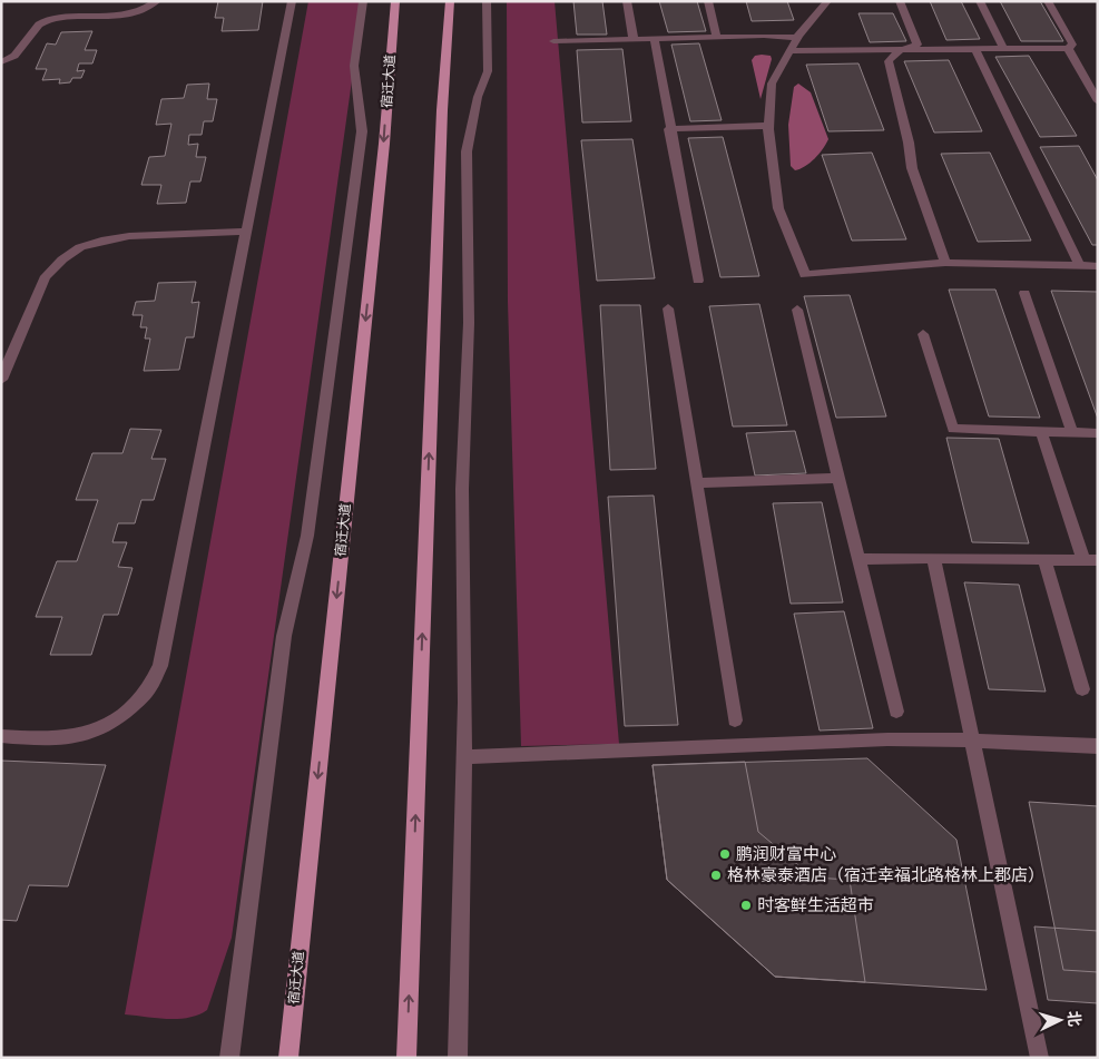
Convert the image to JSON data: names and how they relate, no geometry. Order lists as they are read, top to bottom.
{
  "streets": {
    "main road": ["宿迁大道"]
  },
  "places": ["鹏润财富中心", "格林豪泰酒店（宿迁幸福北路格林上郡店）", "时客鲜生活超市"],
  "north": "right"
}
